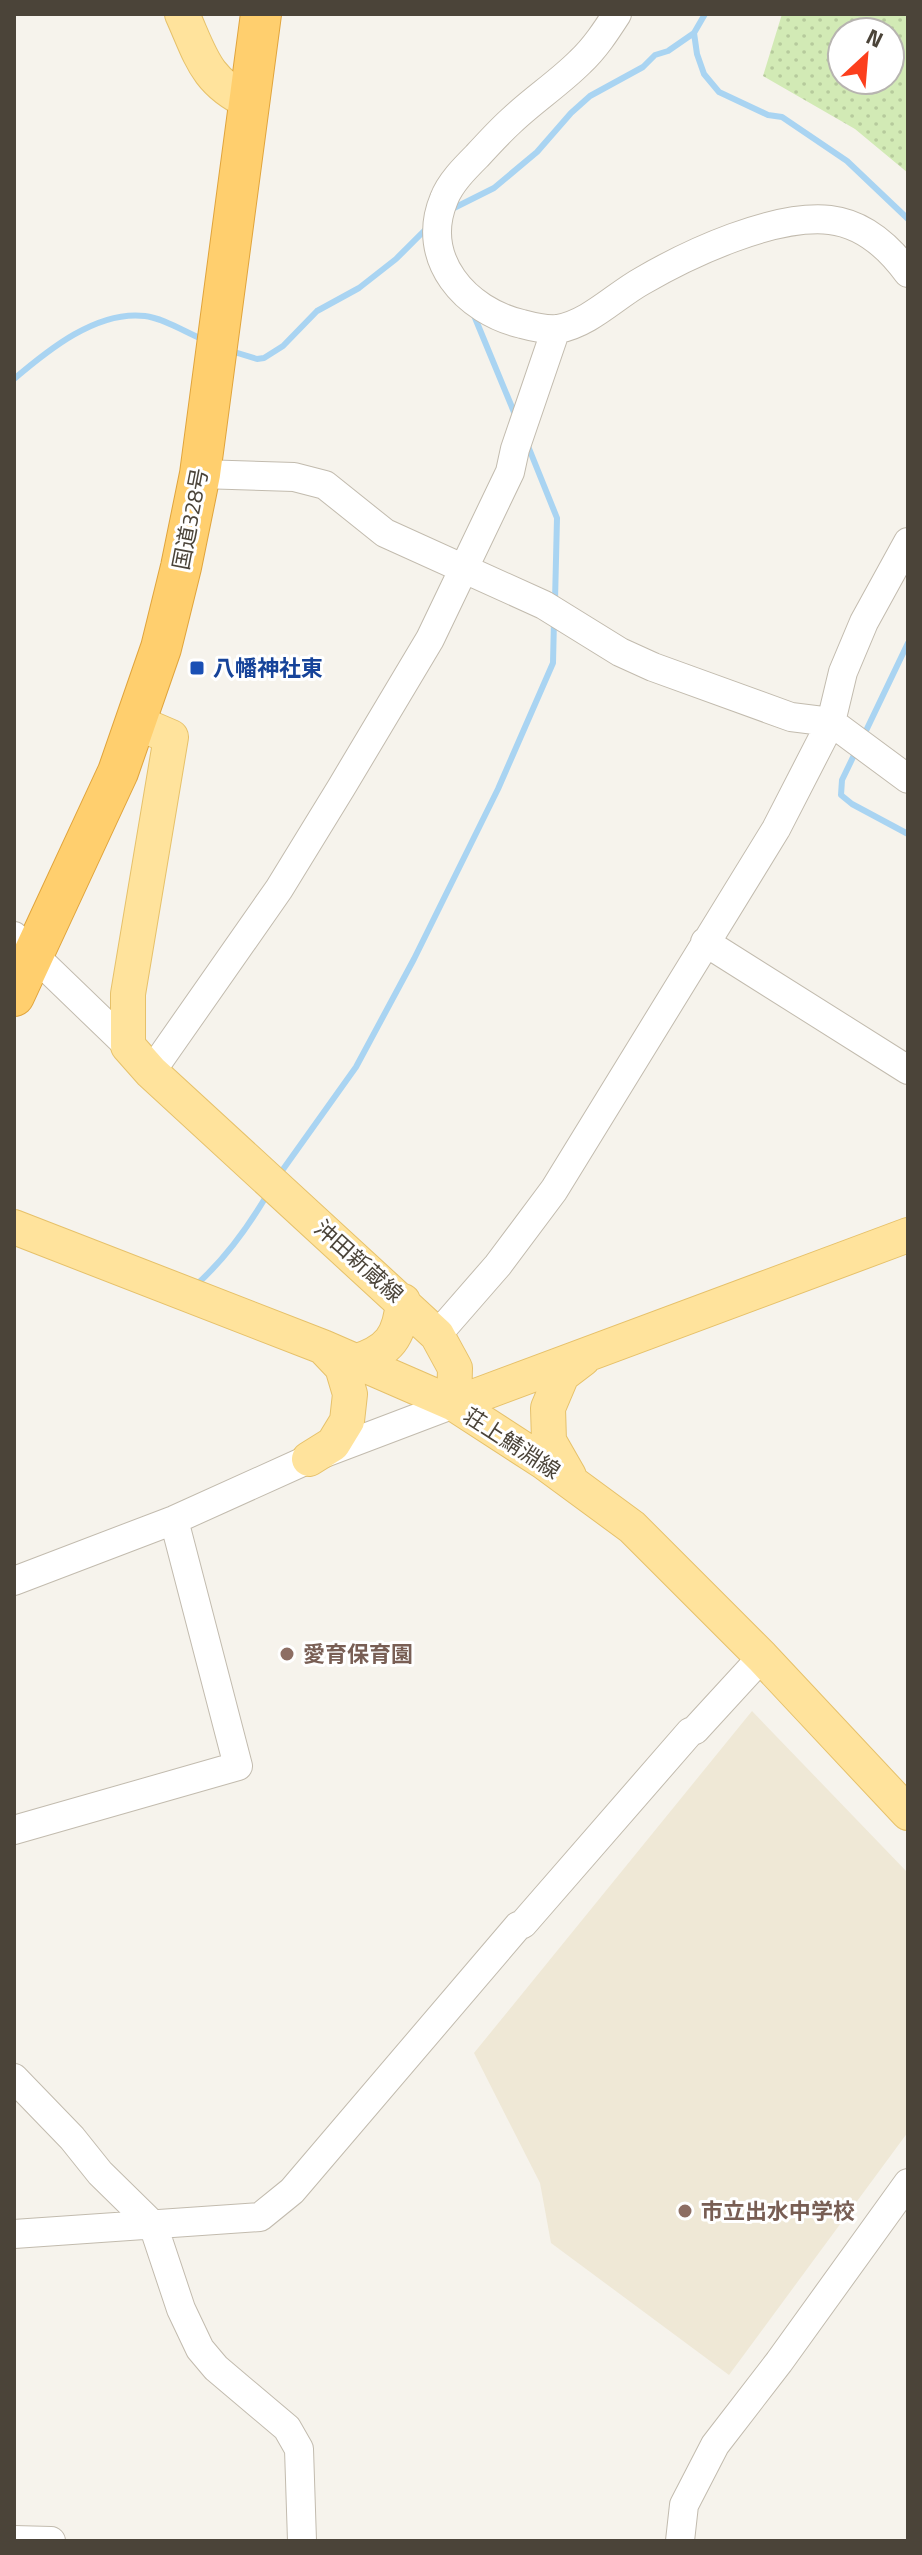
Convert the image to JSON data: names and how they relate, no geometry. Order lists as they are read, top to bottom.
{
  "streets": {
    "highway": ["国道328号"],
    "main road": ["沖田新蔵線", "荘上鯖淵線"]
  },
  "crossings": [
    ["沖田新蔵線", "荘上鯖淵線"]
  ],
  "places": {
    "transit": ["八幡神社東"],
    "other": ["愛育保育園", "市立出水中学校"]
  },
  "north": "top right"
}
